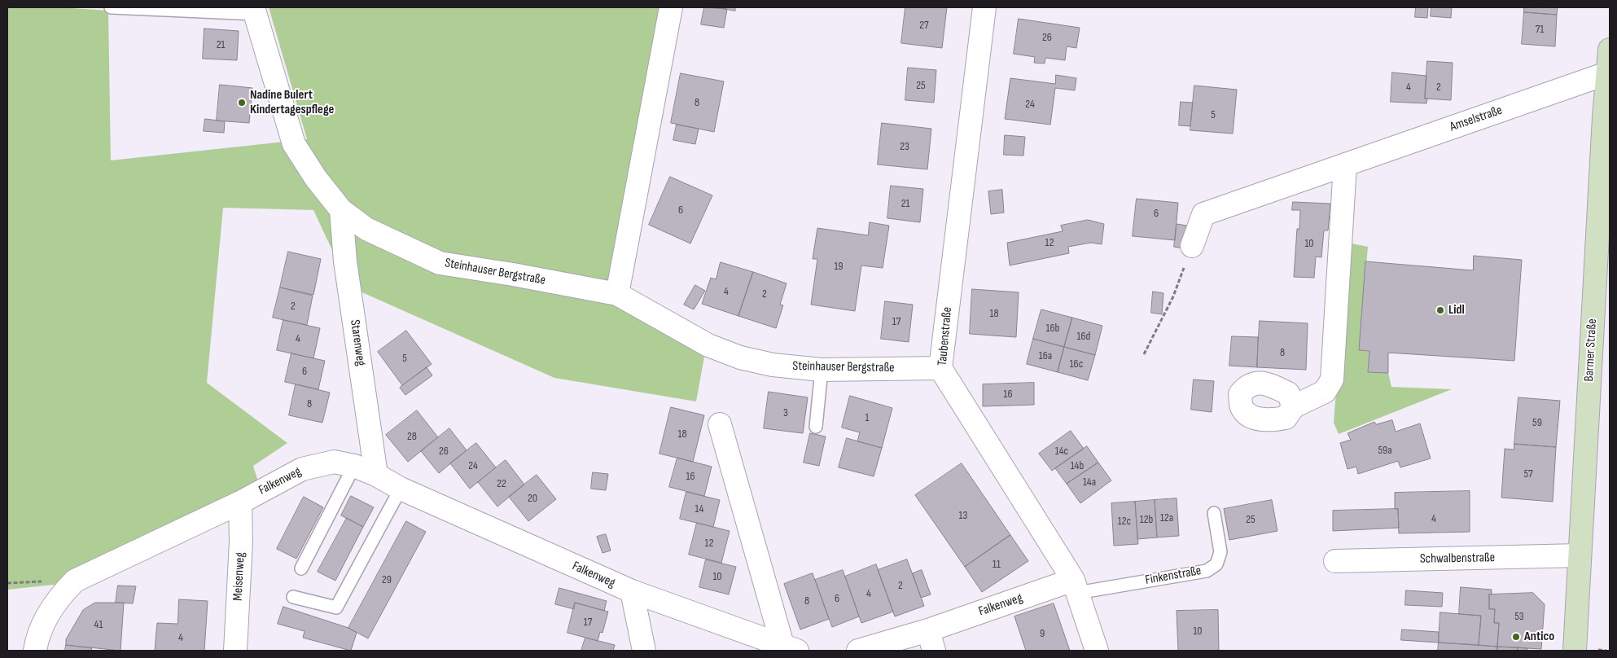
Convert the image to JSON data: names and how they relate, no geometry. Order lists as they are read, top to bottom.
{
  "streets": {
    "main road": ["Barmer Straße"],
    "street": [
      "Amselstraße",
      "Steinhauser Bergstraße",
      "Taubenstraße",
      "Starenweg",
      "Falkenweg",
      "Schwalbenstraße",
      "Meisenweg"
    ],
    "lane": ["Finkenstraße"]
  },
  "crossings": [
    ["Amselstraße", "Barmer Straße"],
    ["Steinhauser Bergstraße", "Taubenstraße"],
    ["Steinhauser Bergstraße", "Starenweg"],
    ["Taubenstraße", "Falkenweg"],
    ["Taubenstraße", "Finkenstraße"],
    ["Starenweg", "Falkenweg"],
    ["Barmer Straße", "Schwalbenstraße"],
    ["Falkenweg", "Finkenstraße"],
    ["Falkenweg", "Meisenweg"]
  ],
  "places": ["Nadine Bulert Kindertagespflege", "Lidl", "Antico"],
  "house_numbers": [
    "27",
    "71",
    "26",
    "21",
    "25",
    "4",
    "2",
    "8",
    "24",
    "5",
    "23",
    "21",
    "6",
    "6",
    "12",
    "10",
    "19",
    "4",
    "2",
    "2",
    "18",
    "17",
    "16b",
    "16d",
    "4",
    "8",
    "16a",
    "5",
    "16c",
    "6",
    "16",
    "8",
    "3",
    "1",
    "59",
    "18",
    "28",
    "59a",
    "26",
    "14c",
    "24",
    "14b",
    "57",
    "16",
    "14a",
    "22",
    "20",
    "14",
    "13",
    "12a",
    "4",
    "12b",
    "25",
    "12c",
    "12",
    "11",
    "10",
    "29",
    "2",
    "4",
    "6",
    "8",
    "53",
    "17",
    "41",
    "10",
    "9",
    "4"
  ]
}
